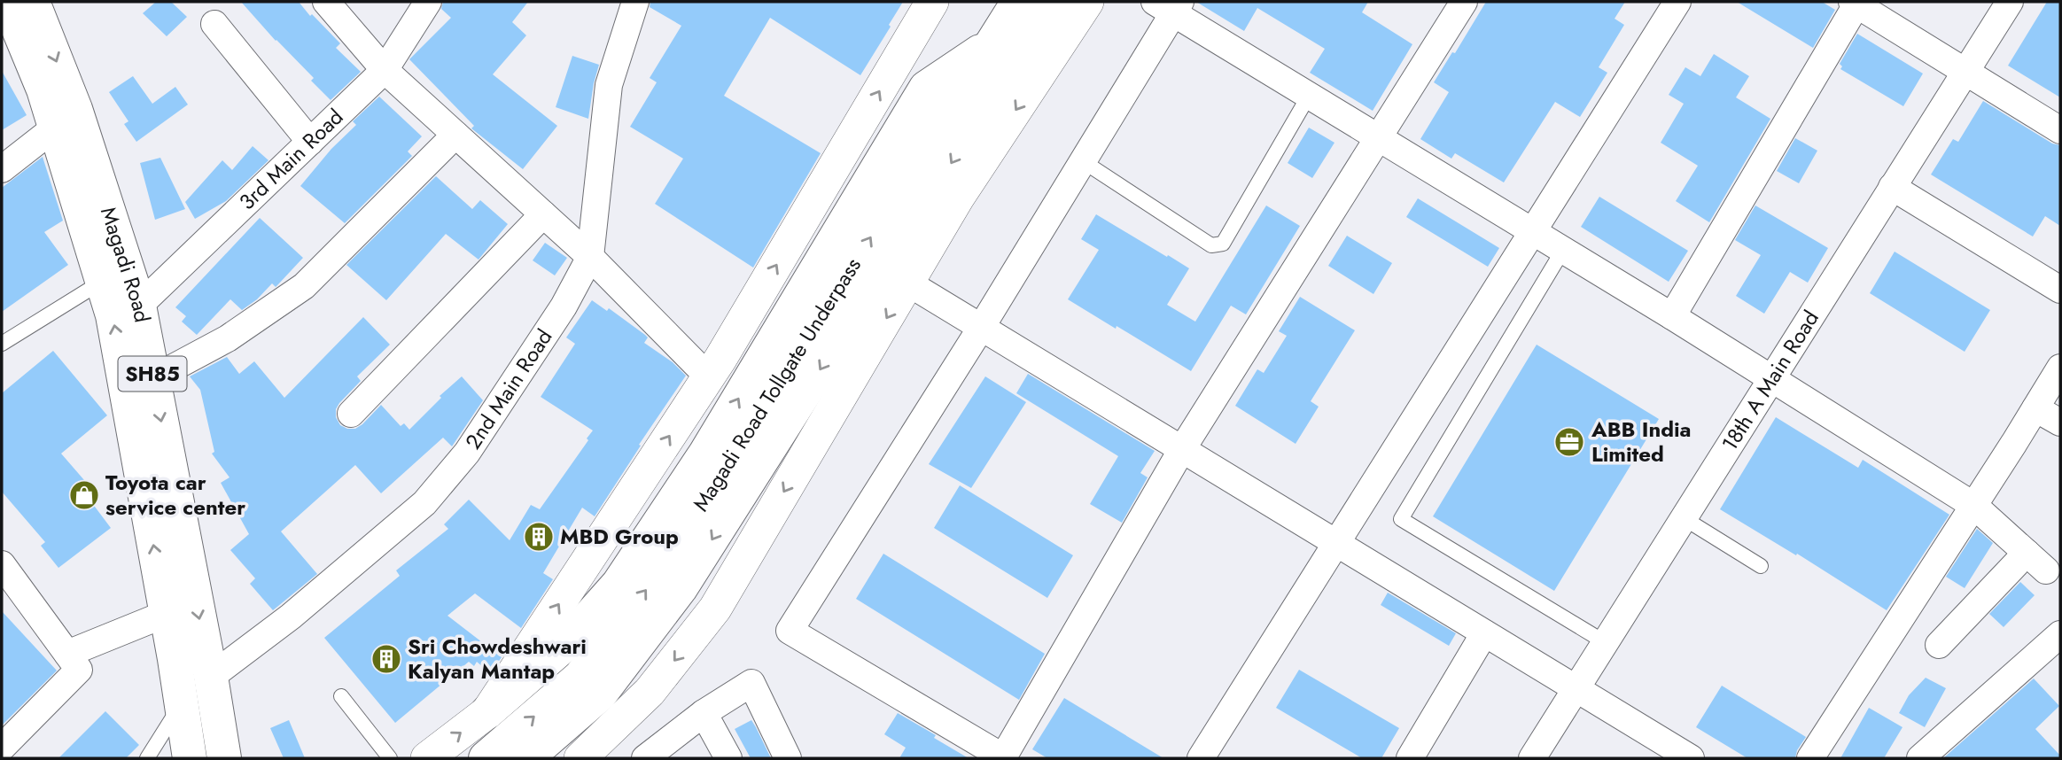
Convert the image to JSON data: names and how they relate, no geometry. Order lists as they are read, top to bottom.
{
  "streets": {
    "main road": ["Magadi Road", "SH85", "Magadi Road Tollgate Underpass"],
    "street": ["3rd Main Road", "18th A Main Road", "2nd Main Road"]
  },
  "crossings": [
    ["3rd Main Road", "Magadi Road"],
    ["Magadi Road", "2nd Main Road"]
  ],
  "places": {
    "office": ["ABB India Limited"],
    "shop": ["Toyota car service center"],
    "building": ["MBD Group", "Sri Chowdeshwari Kalyan Mantap"]
  }
}
